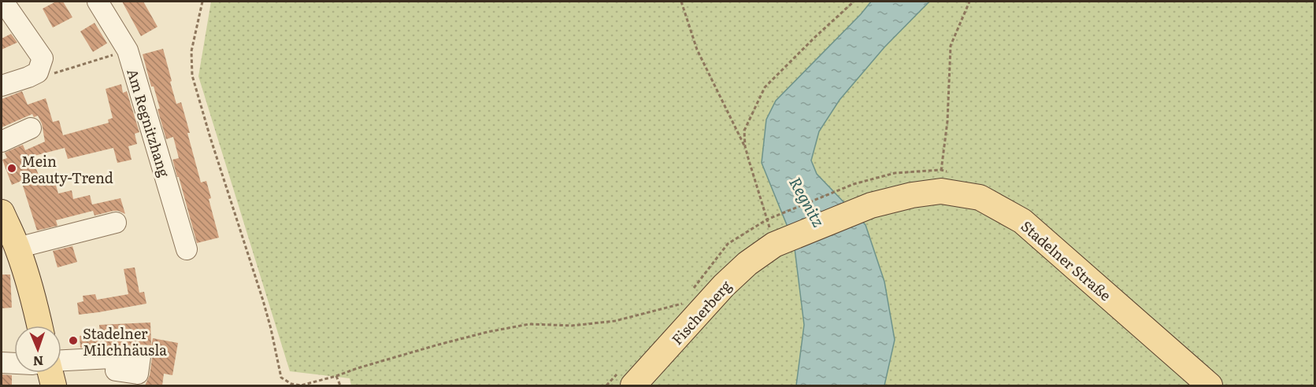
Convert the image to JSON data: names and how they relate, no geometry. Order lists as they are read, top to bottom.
{
  "streets": {
    "main road": ["Stadelner Straße", "Fischerberg"],
    "street": ["Am Regnitzhang"]
  },
  "crossings": [
    ["Stadelner Straße", "Fischerberg"]
  ],
  "water": ["Regnitz"],
  "places": ["Mein Beauty-Trend", "Stadelner Milchhäusla"],
  "north": "bottom"
}
